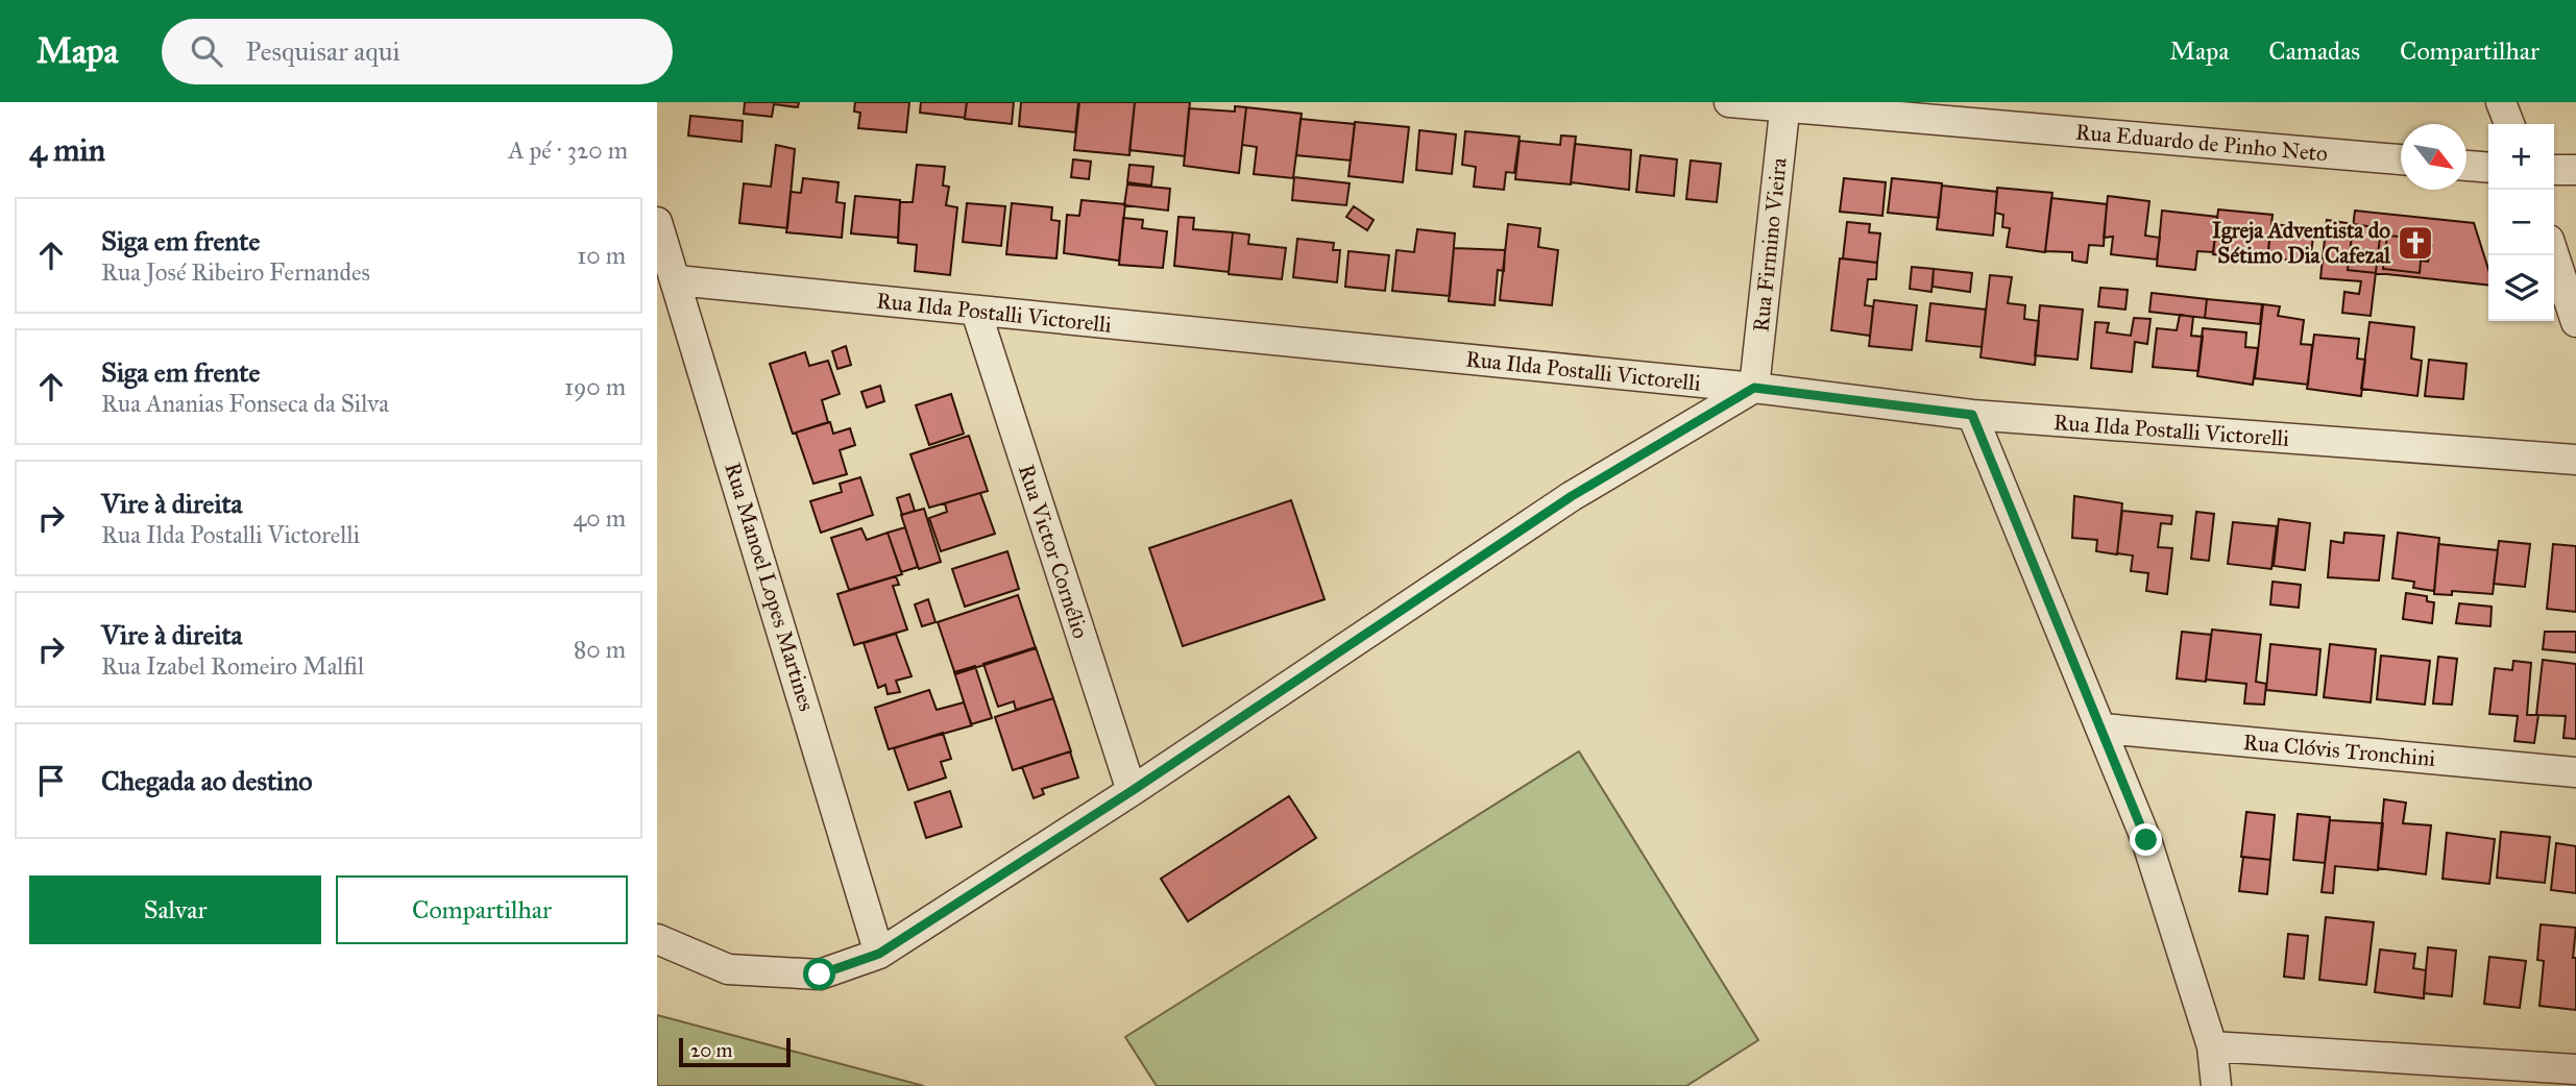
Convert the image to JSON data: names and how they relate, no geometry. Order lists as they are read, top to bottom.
{
  "streets": {
    "street": [
      "Rua Eduardo de Pinho Neto",
      "Rua Firmino Vieira",
      "Rua Ilda Postalli Victorelli",
      "Rua Victor Cornélio",
      "Rua Manoel Lopes Martines",
      "Rua Clóvis Tronchini"
    ]
  },
  "crossings": [
    ["Rua Eduardo de Pinho Neto", "Rua Firmino Vieira"],
    ["Rua Firmino Vieira", "Rua Ilda Postalli Victorelli"],
    ["Rua Ilda Postalli Victorelli", "Rua Victor Cornélio"],
    ["Rua Ilda Postalli Victorelli", "Rua Manoel Lopes Martines"]
  ],
  "places": {
    "church": ["Igreja Adventista do Sétimo Dia Cafezal"]
  },
  "scale_bar": "20 m",
  "north": "bottom right",
  "page": {
    "header": "Mapa",
    "search": "Pesquisar aqui",
    "nav": ["Mapa", "Camadas", "Compartilhar"],
    "heading": ["4 min", "A pé · 320 m"],
    "map_buttons": ["+", "−"],
    "list": [
      ["Siga em frente", "Rua José Ribeiro Fernandes", "10 m"],
      ["Siga em frente", "Rua Ananias Fonseca da Silva", "190 m"],
      ["Vire à direita", "Rua Ilda Postalli Victorelli", "40 m"],
      ["Vire à direita", "Rua Izabel Romeiro Malfil", "80 m"],
      "Chegada ao destino"
    ],
    "buttons": ["Salvar", "Compartilhar"],
    "scale": "20 m"
  }
}
